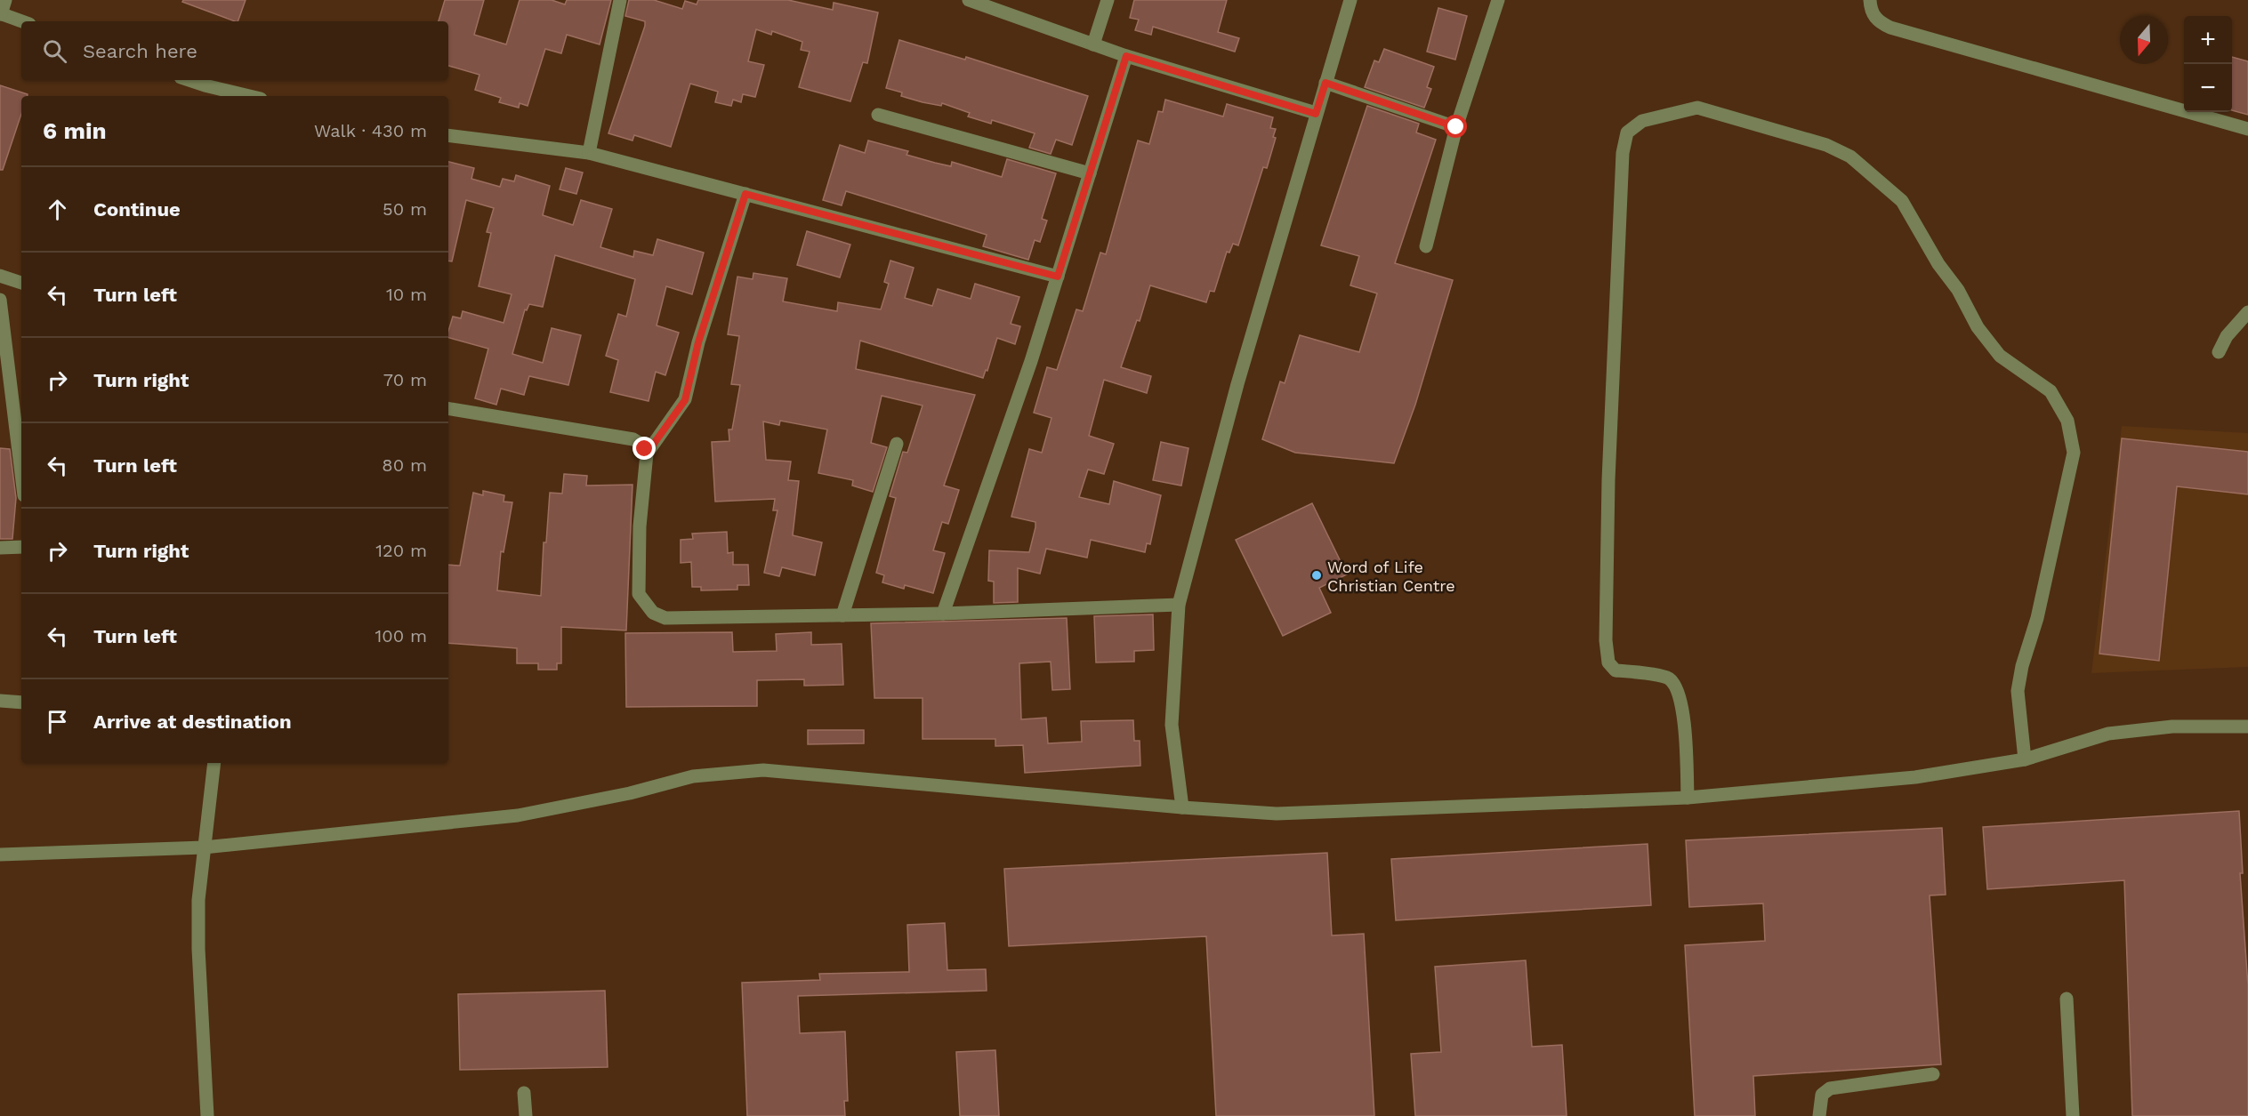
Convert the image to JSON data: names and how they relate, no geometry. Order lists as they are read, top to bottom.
{
  "places": ["Word of Life Christian Centre"],
  "north": "bottom",
  "page": {
    "map_buttons": ["+", "−"],
    "search": "Search here",
    "heading": ["6 min", "Walk · 430 m"],
    "list": [
      ["Continue", "50 m"],
      ["Turn left", "10 m"],
      ["Turn right", "70 m"],
      ["Turn left", "80 m"],
      ["Turn right", "120 m"],
      ["Turn left", "100 m"],
      "Arrive at destination"
    ]
  }
}
